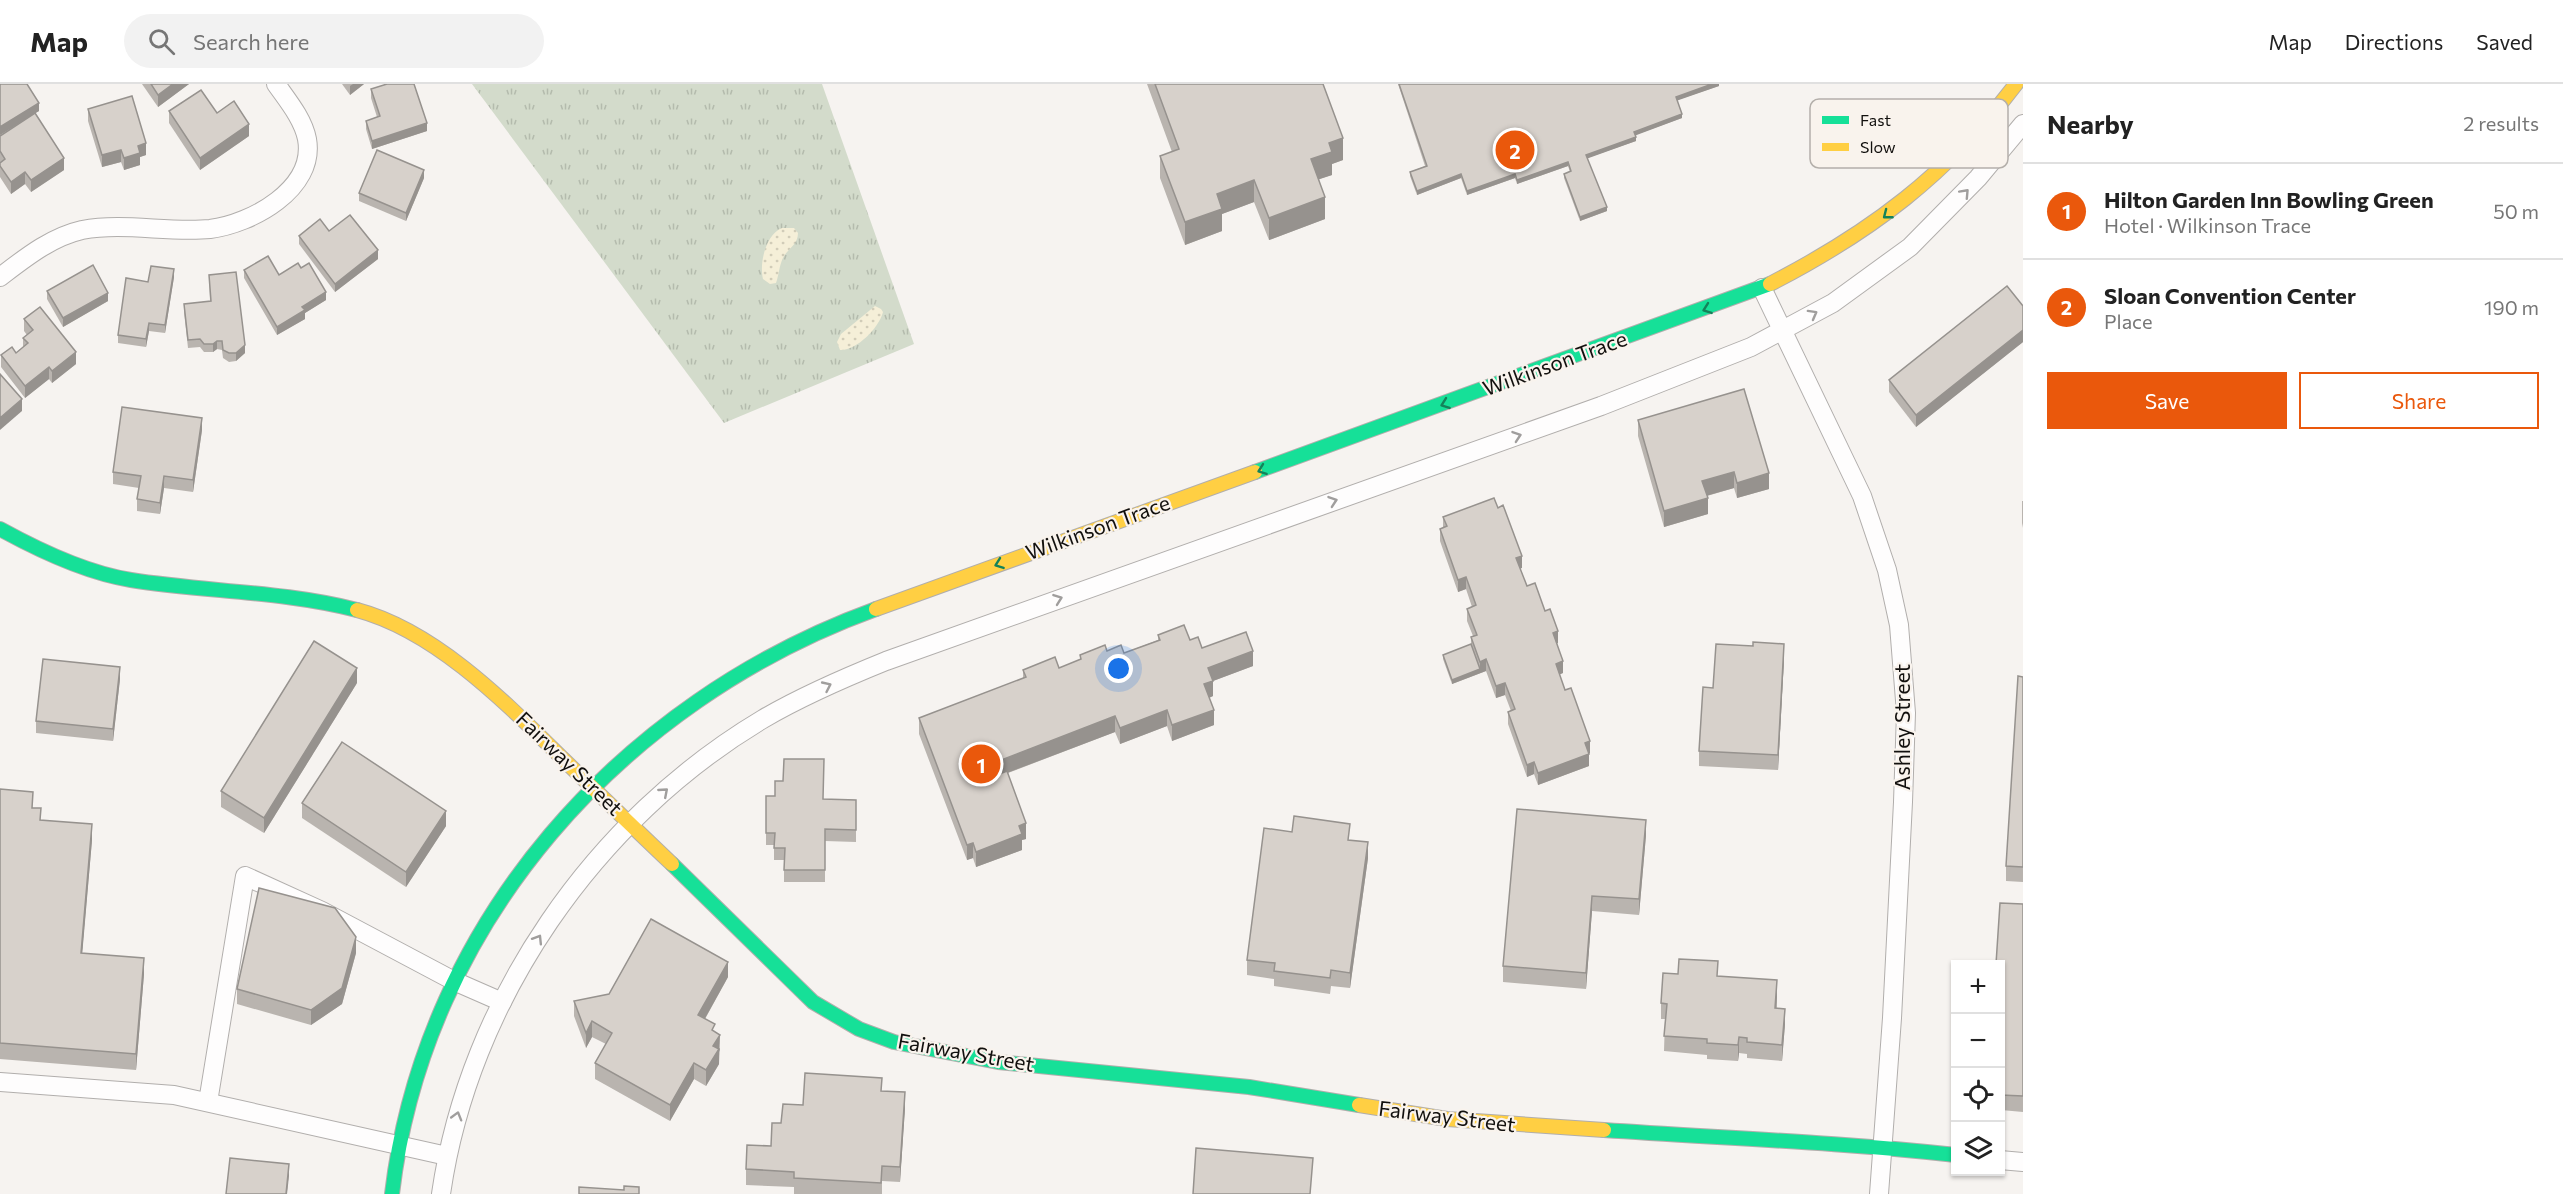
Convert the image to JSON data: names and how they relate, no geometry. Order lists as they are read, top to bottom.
{
  "streets": {
    "street": ["Wilkinson Trace", "Ashley Street", "Fairway Street"]
  },
  "crossings": [
    ["Wilkinson Trace", "Ashley Street"],
    ["Wilkinson Trace", "Fairway Street"],
    ["Ashley Street", "Fairway Street"]
  ],
  "legend": ["Fast", "Slow"],
  "page": {
    "header": "Map",
    "search": "Search here",
    "nav": ["Map", "Directions", "Saved"],
    "heading": ["Nearby", "2 results"],
    "pins": ["2", "1"],
    "list": [
      {
        "mark": "1",
        "name": "Hilton Garden Inn Bowling Green",
        "note": "Hotel · Wilkinson Trace",
        "value": "50 m"
      },
      {
        "mark": "2",
        "name": "Sloan Convention Center",
        "note": "Place",
        "value": "190 m"
      }
    ],
    "buttons": ["Save", "Share"],
    "map_buttons": ["+", "−"]
  }
}
